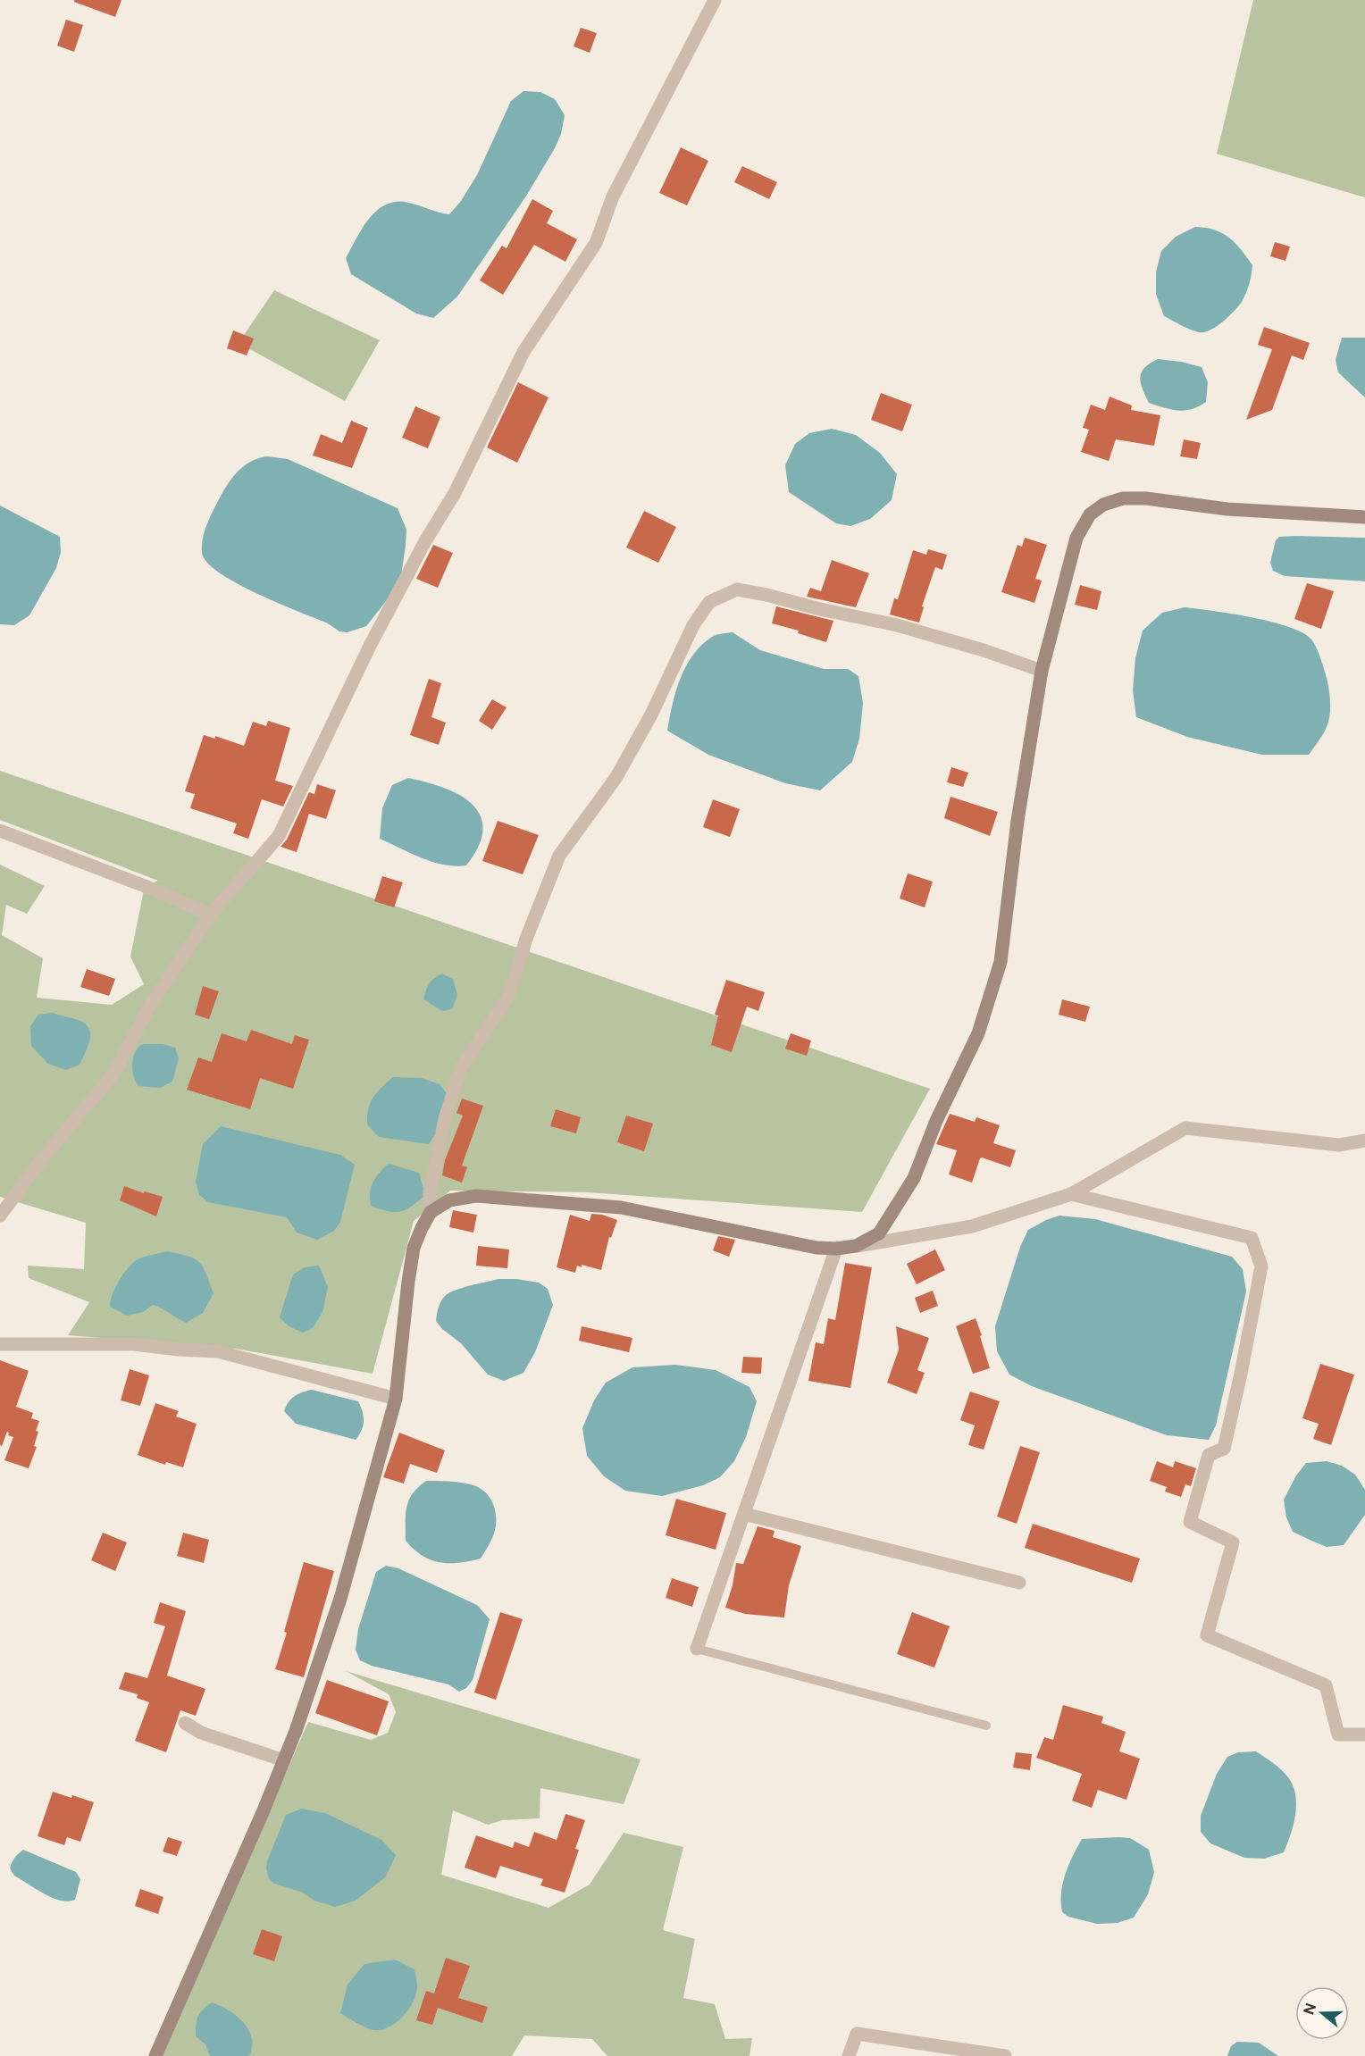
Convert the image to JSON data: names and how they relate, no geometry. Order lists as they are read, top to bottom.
{
  "north": "left"
}
